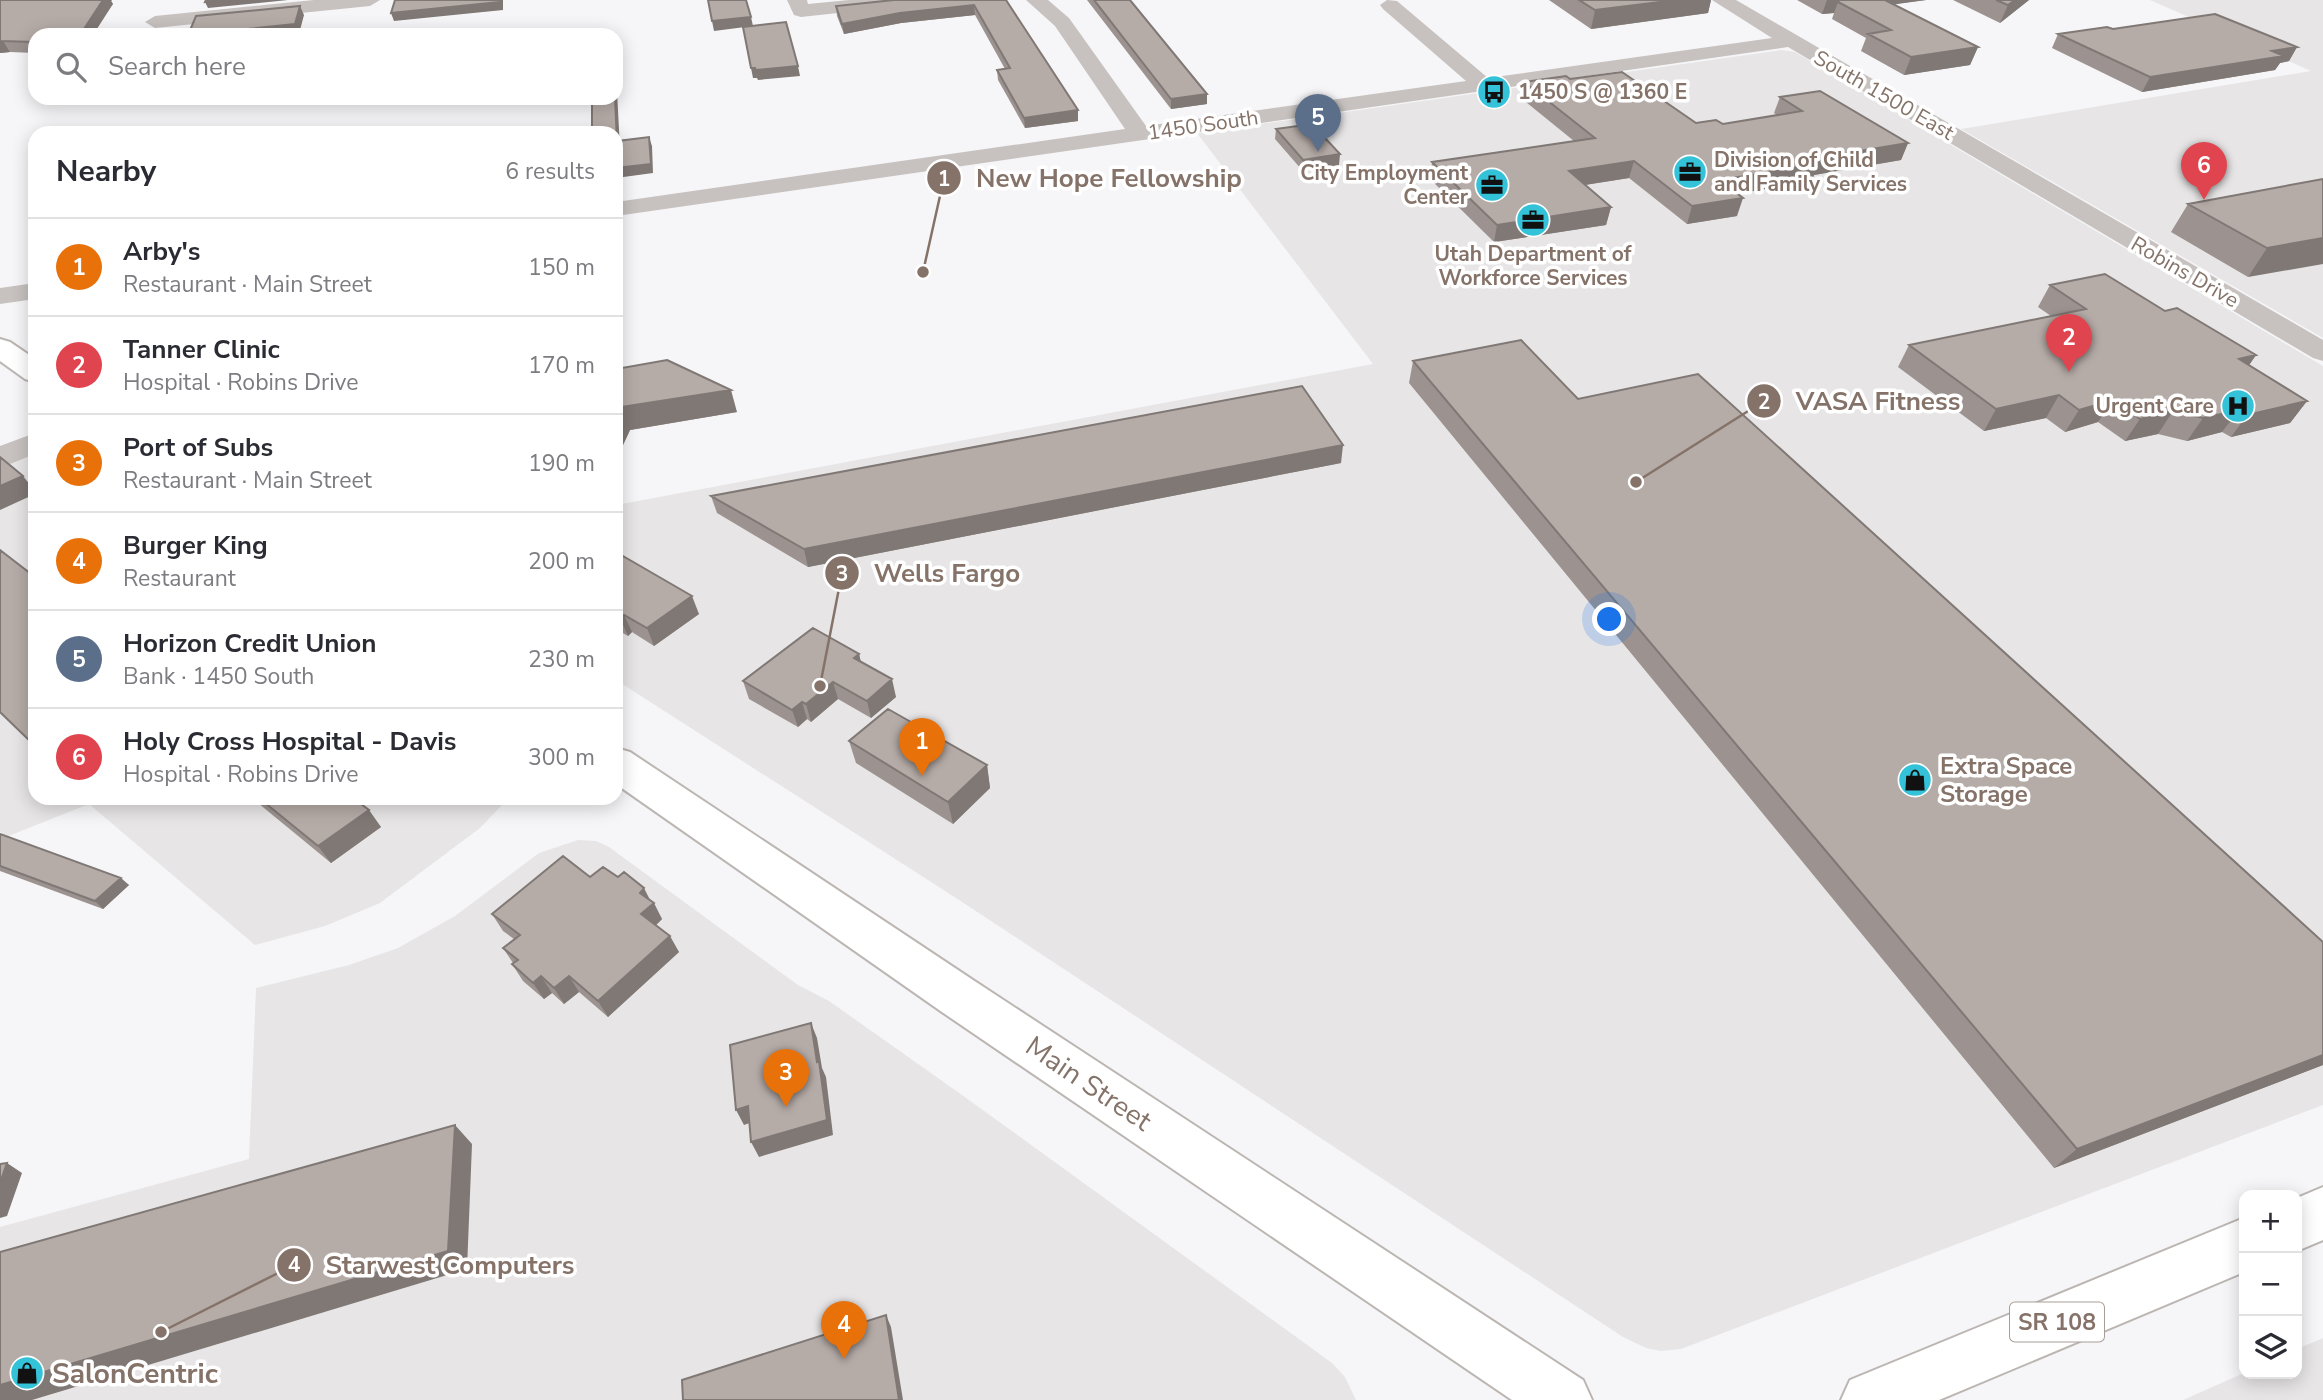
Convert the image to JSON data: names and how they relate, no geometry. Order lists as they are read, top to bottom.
{
  "streets": {
    "main road": ["Main Street", "SR 108"],
    "street": ["South 1500 East", "1450 South", "Robins Drive"]
  },
  "crossings": [
    ["South 1500 East", "1450 South"],
    ["South 1500 East", "Robins Drive"]
  ],
  "places": {
    "bus stop": ["1450 S @ 1360 E"],
    "office": ["Division of Child and Family Services", "City Employment Center", "Utah Department of Workforce Services"],
    "other": [
      "New Hope Fellowship",
      "VASA Fitness",
      "Wells Fargo",
      "Starwest Computers"
    ],
    "hospital": ["Urgent Care"],
    "shop": ["Extra Space Storage", "SalonCentric"]
  },
  "page": {
    "search": "Search here",
    "pins": [
      "5",
      "6",
      "2",
      "1",
      "3",
      "4"
    ],
    "heading": ["Nearby", "6 results"],
    "list": [
      {
        "mark": "1",
        "name": "Arby's",
        "note": "Restaurant · Main Street",
        "value": "150 m"
      },
      {
        "mark": "2",
        "name": "Tanner Clinic",
        "note": "Hospital · Robins Drive",
        "value": "170 m"
      },
      {
        "mark": "3",
        "name": "Port of Subs",
        "note": "Restaurant · Main Street",
        "value": "190 m"
      },
      {
        "mark": "4",
        "name": "Burger King",
        "note": "Restaurant",
        "value": "200 m"
      },
      {
        "mark": "5",
        "name": "Horizon Credit Union",
        "note": "Bank · 1450 South",
        "value": "230 m"
      },
      {
        "mark": "6",
        "name": "Holy Cross Hospital - Davis",
        "note": "Hospital · Robins Drive",
        "value": "300 m"
      }
    ],
    "map_buttons": ["+", "−"]
  }
}
